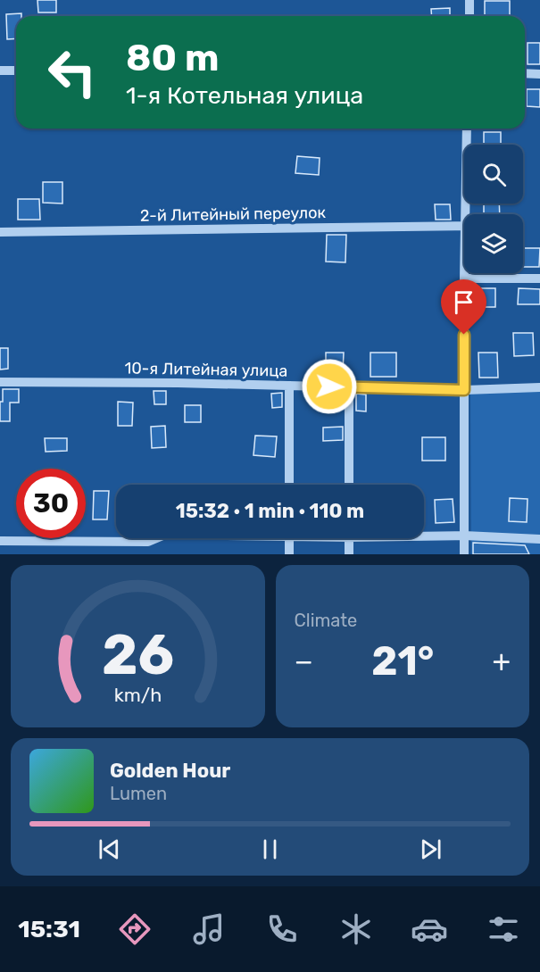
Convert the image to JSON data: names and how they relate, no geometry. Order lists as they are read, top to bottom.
{
  "streets": {
    "street": ["2-й Литейный переулок", "10-я Литейная улица"]
  },
  "page": {
    "turn": ["80 m", "1-я Котельная улица"],
    "limit": "30",
    "trip": "15:32 · 1 min · 110 m",
    "tile": "Climate",
    "heat": ["−", "21°", "+"],
    "song": ["Golden Hour", "Lumen"],
    "tabs": "15:31",
    "gauge": ["26", "km/h"]
  }
}
